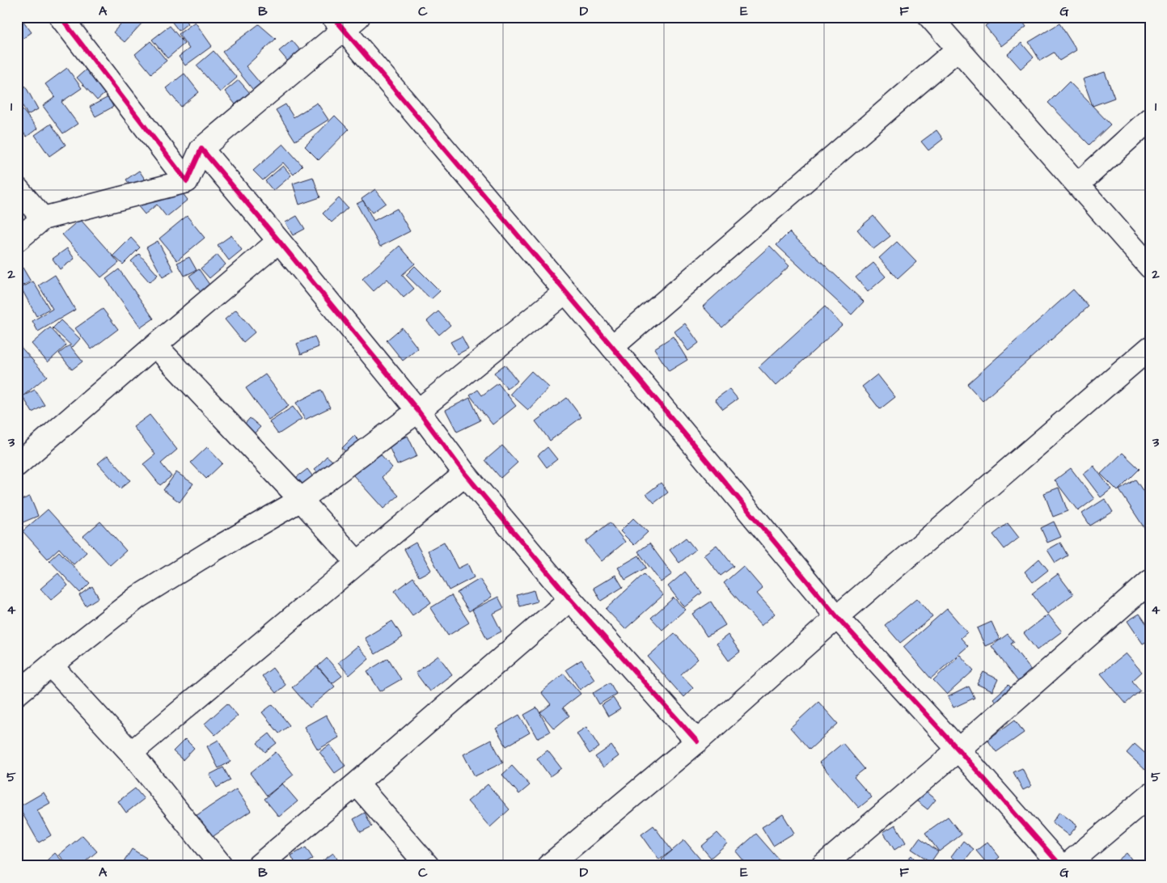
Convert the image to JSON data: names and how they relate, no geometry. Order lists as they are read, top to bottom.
{
  "grid": {
    "columns": [
      "A",
      "B",
      "C",
      "D",
      "E",
      "F",
      "G"
    ],
    "rows": [
      "1",
      "2",
      "3",
      "4",
      "5"
    ]
  }
}
